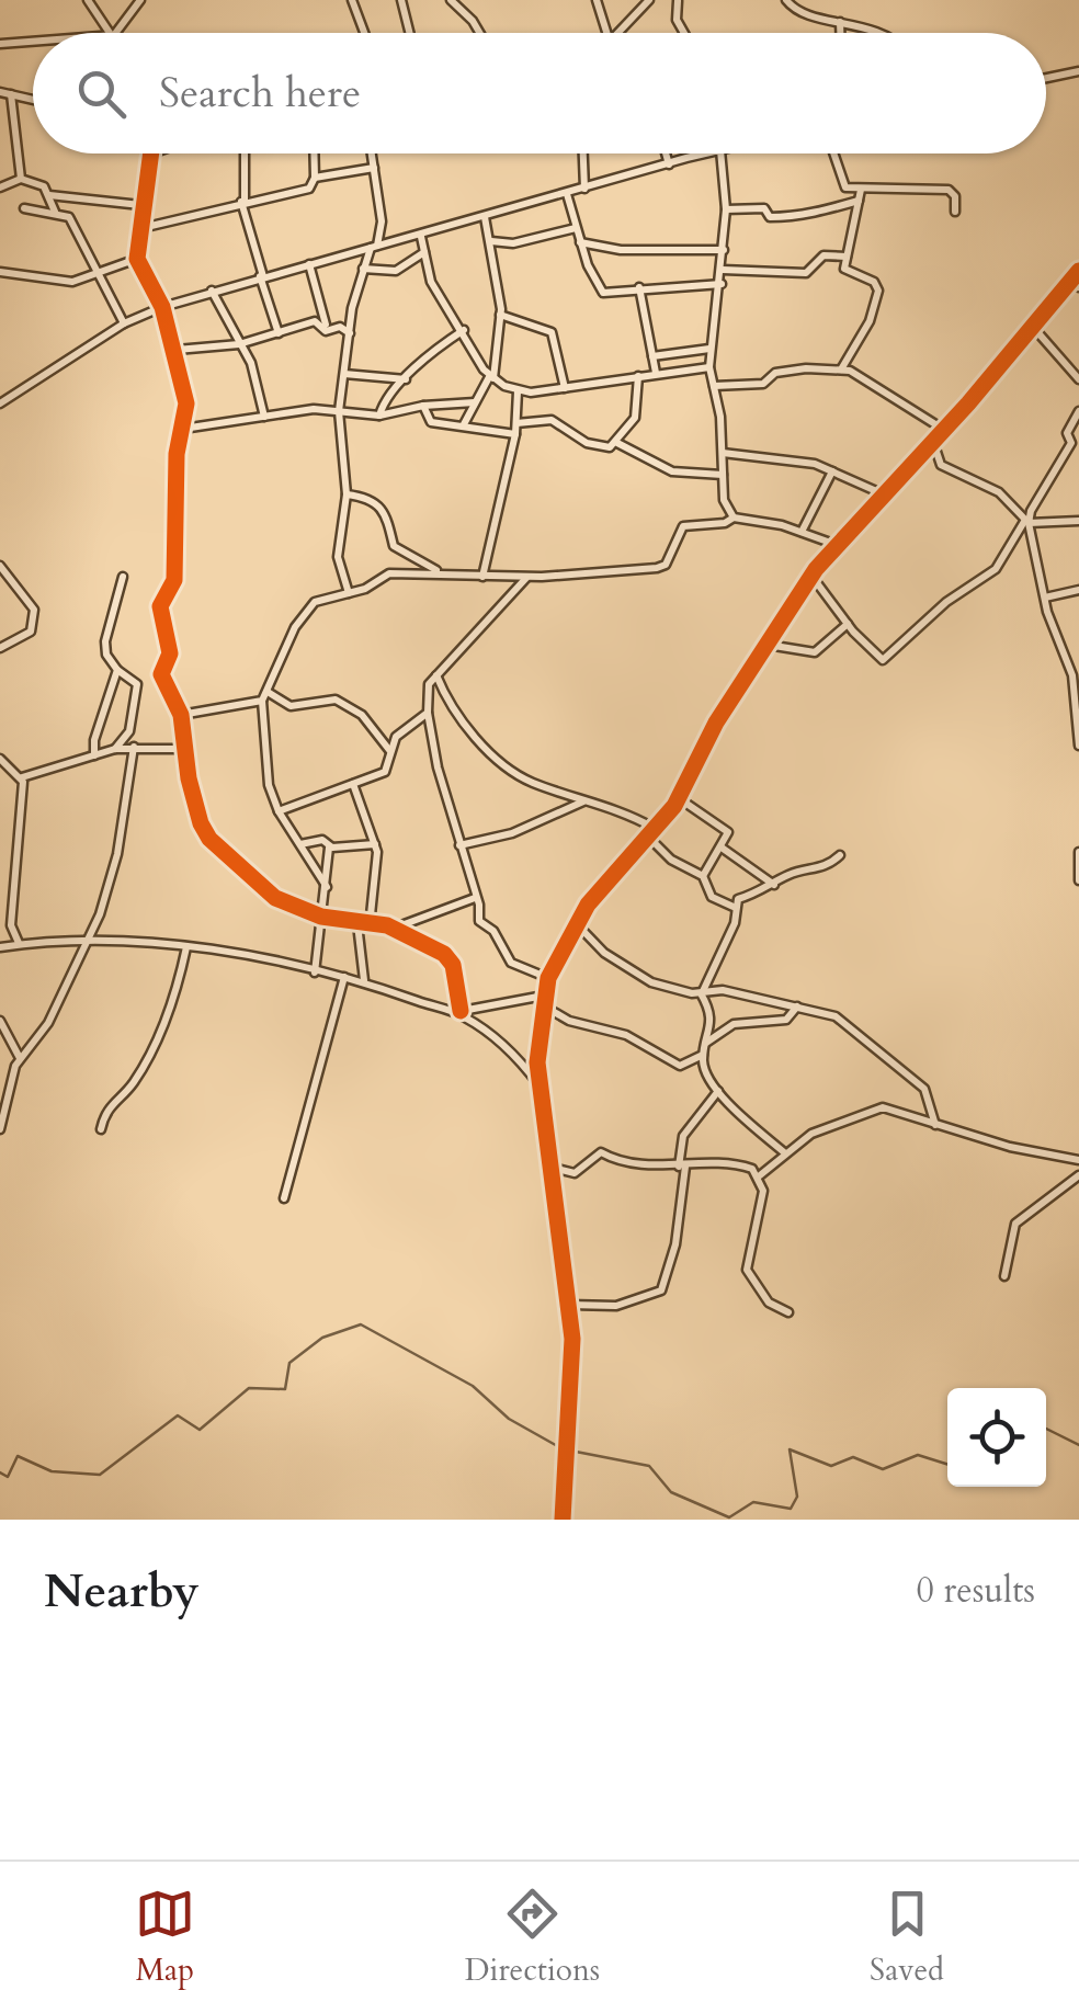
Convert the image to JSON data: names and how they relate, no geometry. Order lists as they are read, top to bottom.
{
  "page": {
    "search": "Search here",
    "heading": ["Nearby", "0 results"],
    "nav": ["Map", "Directions", "Saved"]
  }
}
